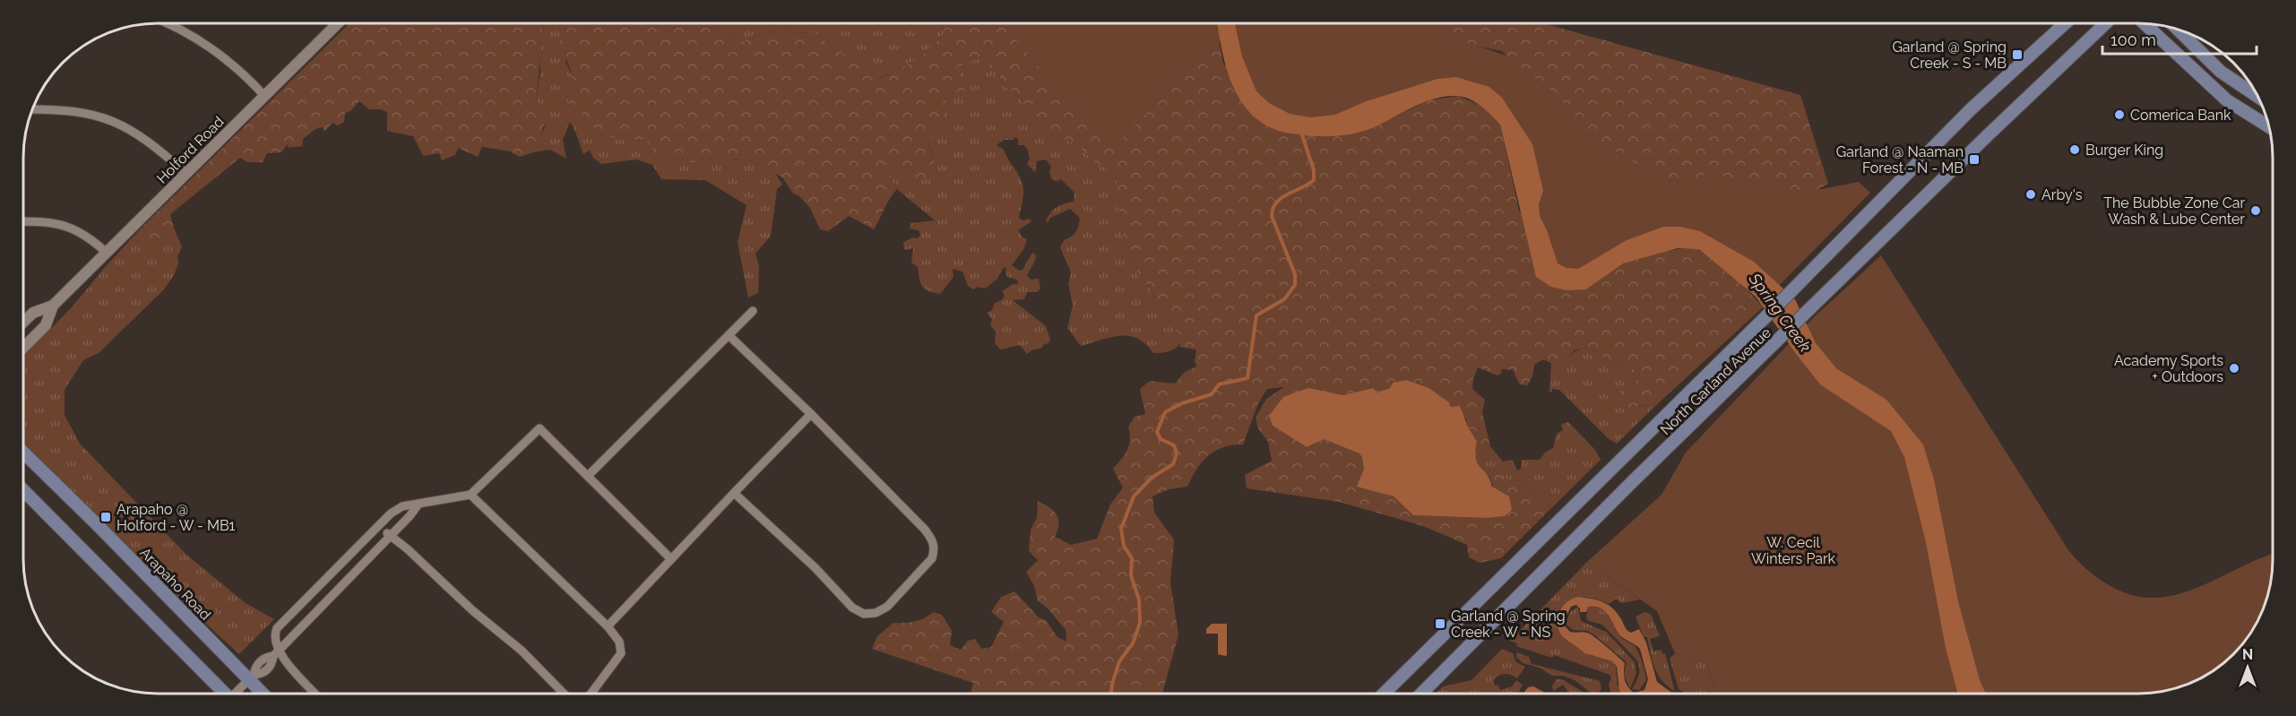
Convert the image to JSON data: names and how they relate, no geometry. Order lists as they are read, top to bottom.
{
  "streets": {
    "main road": ["North Garland Avenue", "Arapaho Road"],
    "street": ["Holford Road"]
  },
  "water": ["Spring Creek"],
  "parks": ["W. Cecil Winters Park"],
  "places": {
    "transit": [
      "Garland @ Spring Creek - S - MB",
      "Garland @ Naaman Forest - N - MB",
      "Arapaho @ Holford - W - MB1",
      "Garland @ Spring Creek - W - NS"
    ],
    "other": [
      "Comerica Bank",
      "Burger King",
      "Arby's",
      "The Bubble Zone Car Wash & Lube Center",
      "Academy Sports + Outdoors"
    ]
  },
  "scale_bar": "100 m",
  "north": "top"
}
